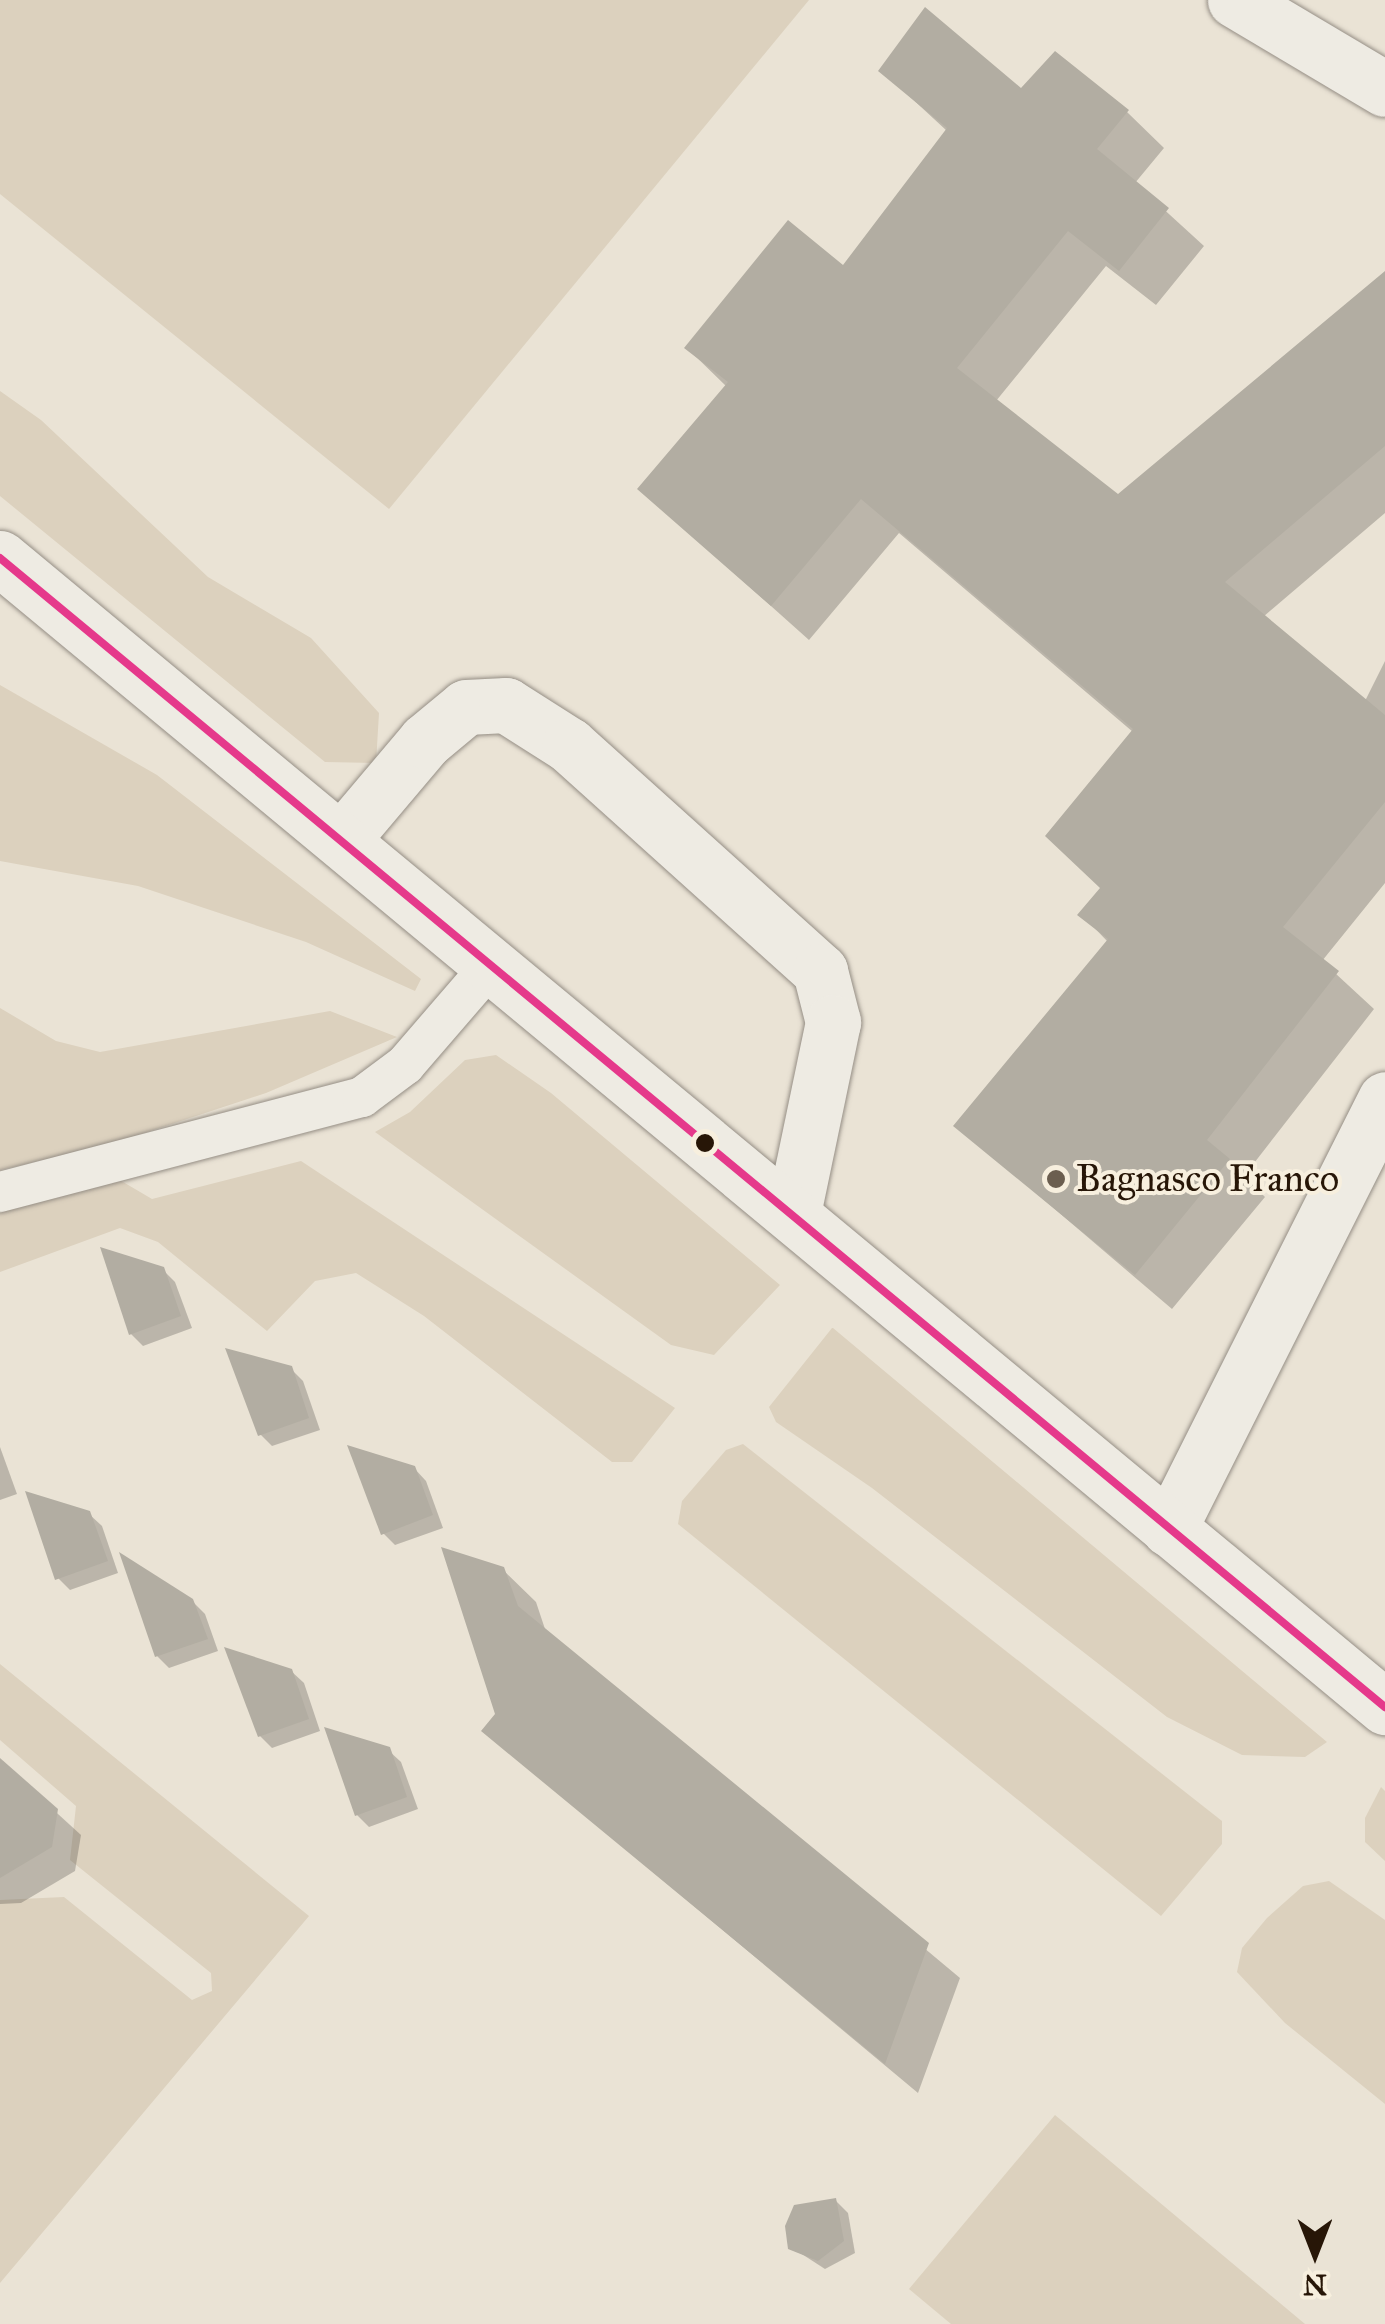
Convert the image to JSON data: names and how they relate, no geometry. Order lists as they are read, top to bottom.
{
  "places": ["Bagnasco Franco"],
  "north": "bottom"
}
